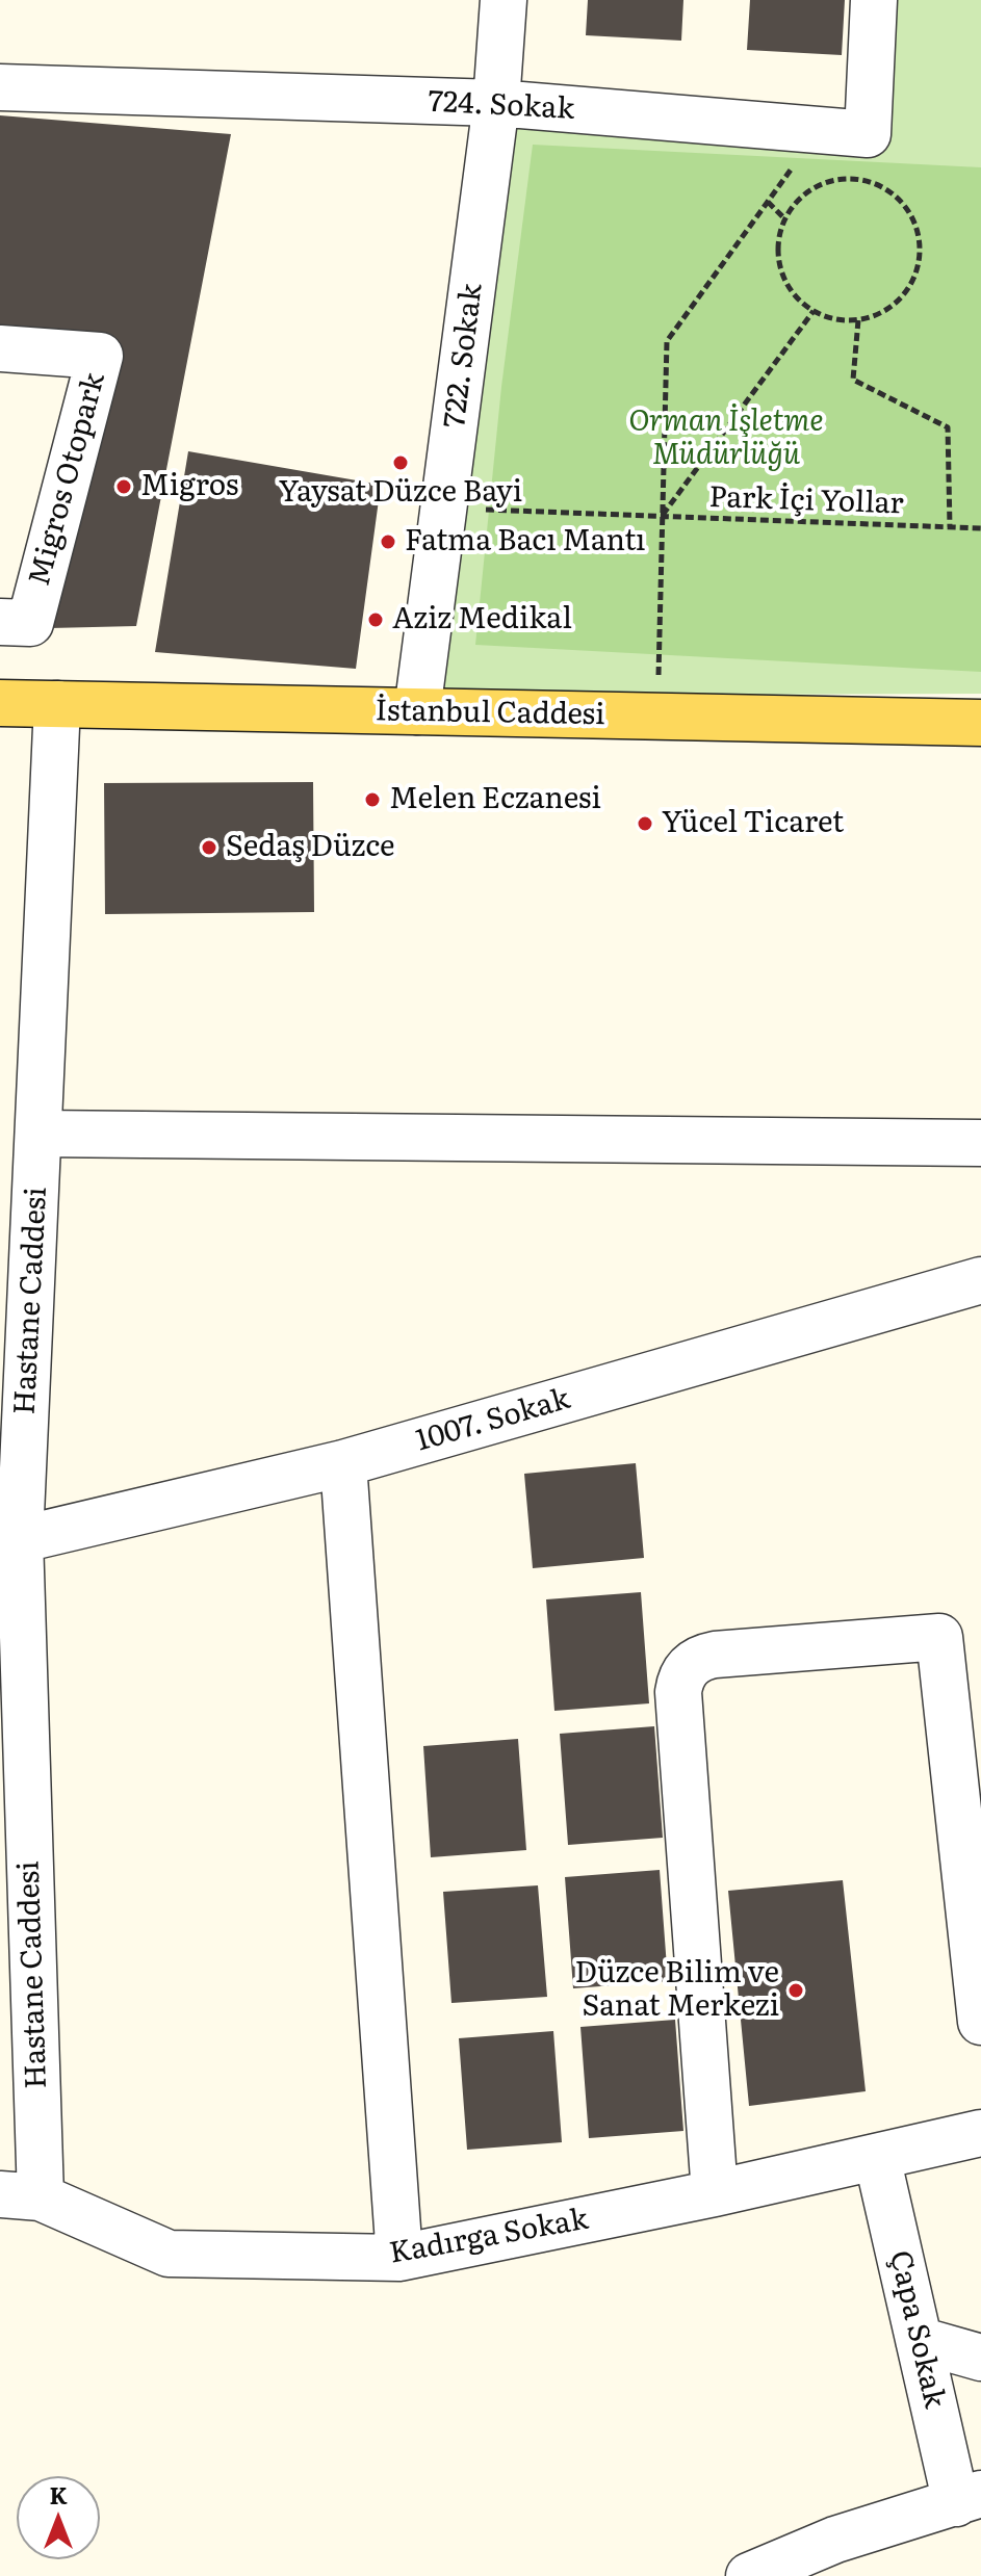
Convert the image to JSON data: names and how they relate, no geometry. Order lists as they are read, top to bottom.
{
  "streets": {
    "main road": ["İstanbul Caddesi"],
    "street": [
      "724. Sokak",
      "722. Sokak",
      "Migros Otopark",
      "Hastane Caddesi",
      "1007. Sokak",
      "Kadırga Sokak",
      "Çapa Sokak"
    ],
    "path": ["Park İçi Yollar"]
  },
  "crossings": [
    ["724. Sokak", "722. Sokak"],
    ["722. Sokak", "Park İçi Yollar"],
    ["722. Sokak", "İstanbul Caddesi"],
    ["İstanbul Caddesi", "Hastane Caddesi"],
    ["Hastane Caddesi", "1007. Sokak"],
    ["Hastane Caddesi", "Kadırga Sokak"],
    ["Kadırga Sokak", "Çapa Sokak"]
  ],
  "parks": ["Orman İşletme Müdürlüğü"],
  "places": [
    "Yaysat Düzce Bayi",
    "Migros",
    "Fatma Bacı Mantı",
    "Aziz Medikal",
    "Melen Eczanesi",
    "Yücel Ticaret",
    "Sedaş Düzce",
    "Düzce Bilim ve Sanat Merkezi"
  ],
  "north": "top"
}
